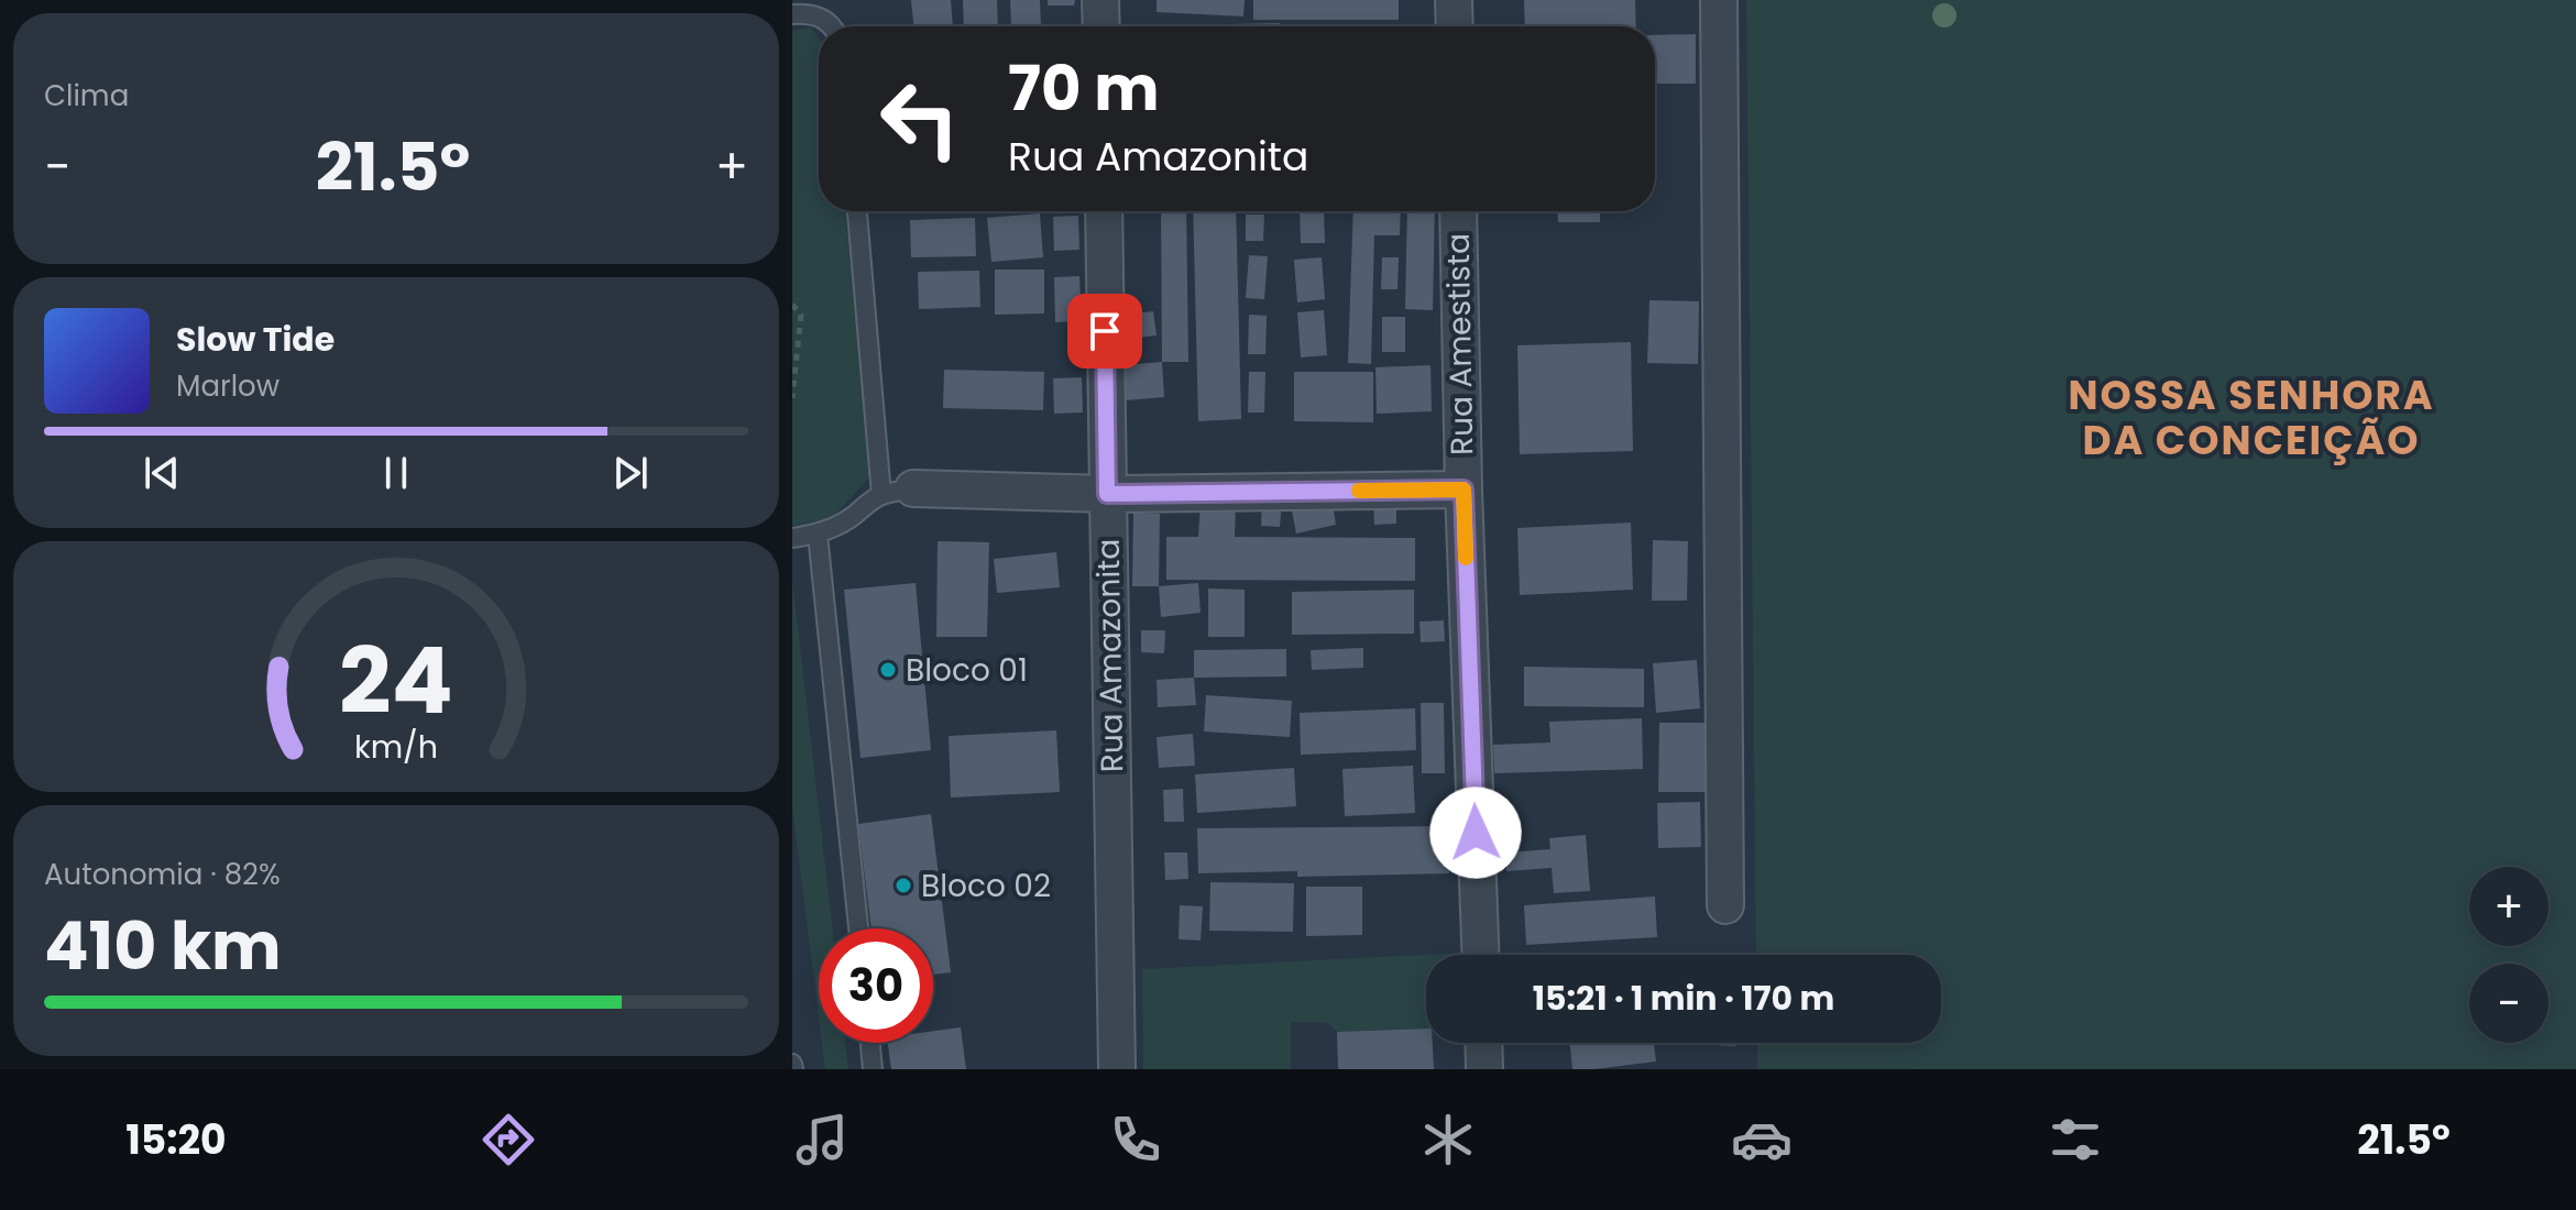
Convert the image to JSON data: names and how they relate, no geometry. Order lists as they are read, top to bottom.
{
  "streets": {
    "street": ["Rua Amestista", "Rua Amazonita"]
  },
  "crossings": [
    ["Rua Amestista", "Rua Amazonita"]
  ],
  "districts": ["NOSSA SENHORA DA CONCEIÇÃO"],
  "places": ["Bloco 01", "Bloco 02"],
  "page": {
    "tile": [
      "Clima",
      ["Autonomia · 82%", "410 km"]
    ],
    "turn": ["70 m", "Rua Amazonita"],
    "heat": ["−", "21.5°", "+"],
    "song": ["Slow Tide", "Marlow"],
    "map_buttons": ["+", "−"],
    "limit": "30",
    "trip": "15:21 · 1 min · 170 m",
    "tabs": ["15:20", "21.5°"],
    "gauge": ["24", "km/h"]
  }
}
